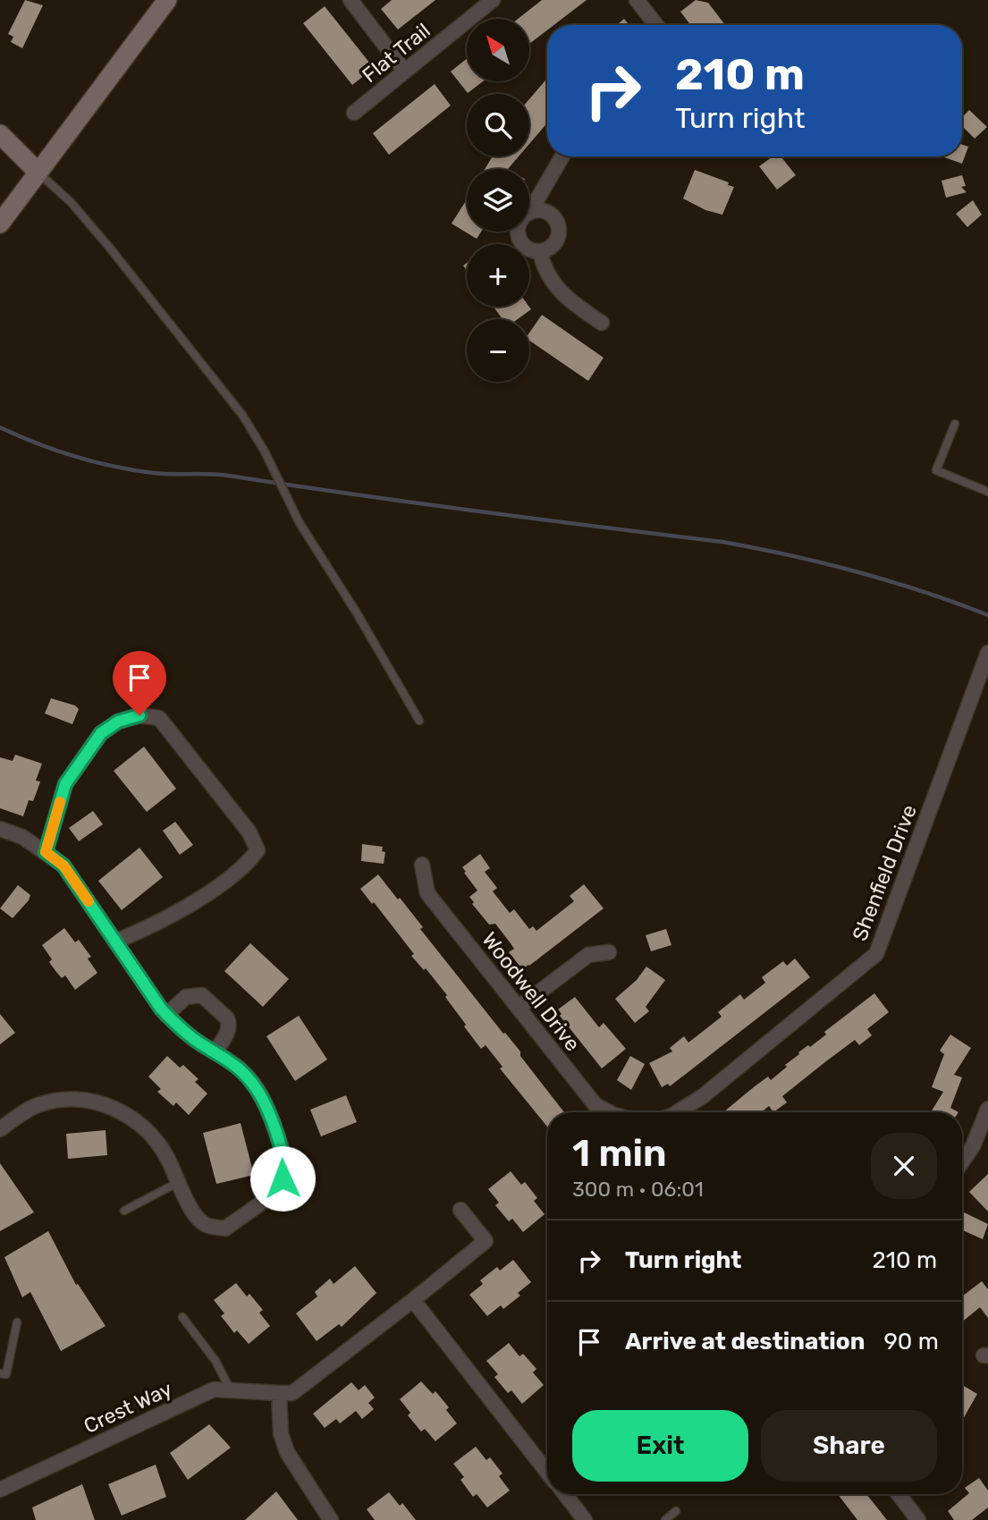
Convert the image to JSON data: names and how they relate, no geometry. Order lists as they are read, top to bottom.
{
  "streets": {
    "street": [
      "Flat Trail",
      "Shenfield Drive",
      "Woodwell Drive",
      "Crest Way"
    ]
  },
  "north": "top left",
  "page": {
    "map_buttons": ["+", "−"],
    "turn": ["210 m", "Turn right"],
    "heading": ["1 min", "300 m · 06:01"],
    "list": [
      {
        "name": "Turn right",
        "value": "210 m"
      },
      {
        "name": "Arrive at destination",
        "value": "90 m"
      }
    ],
    "buttons": ["Exit", "Share"]
  }
}
